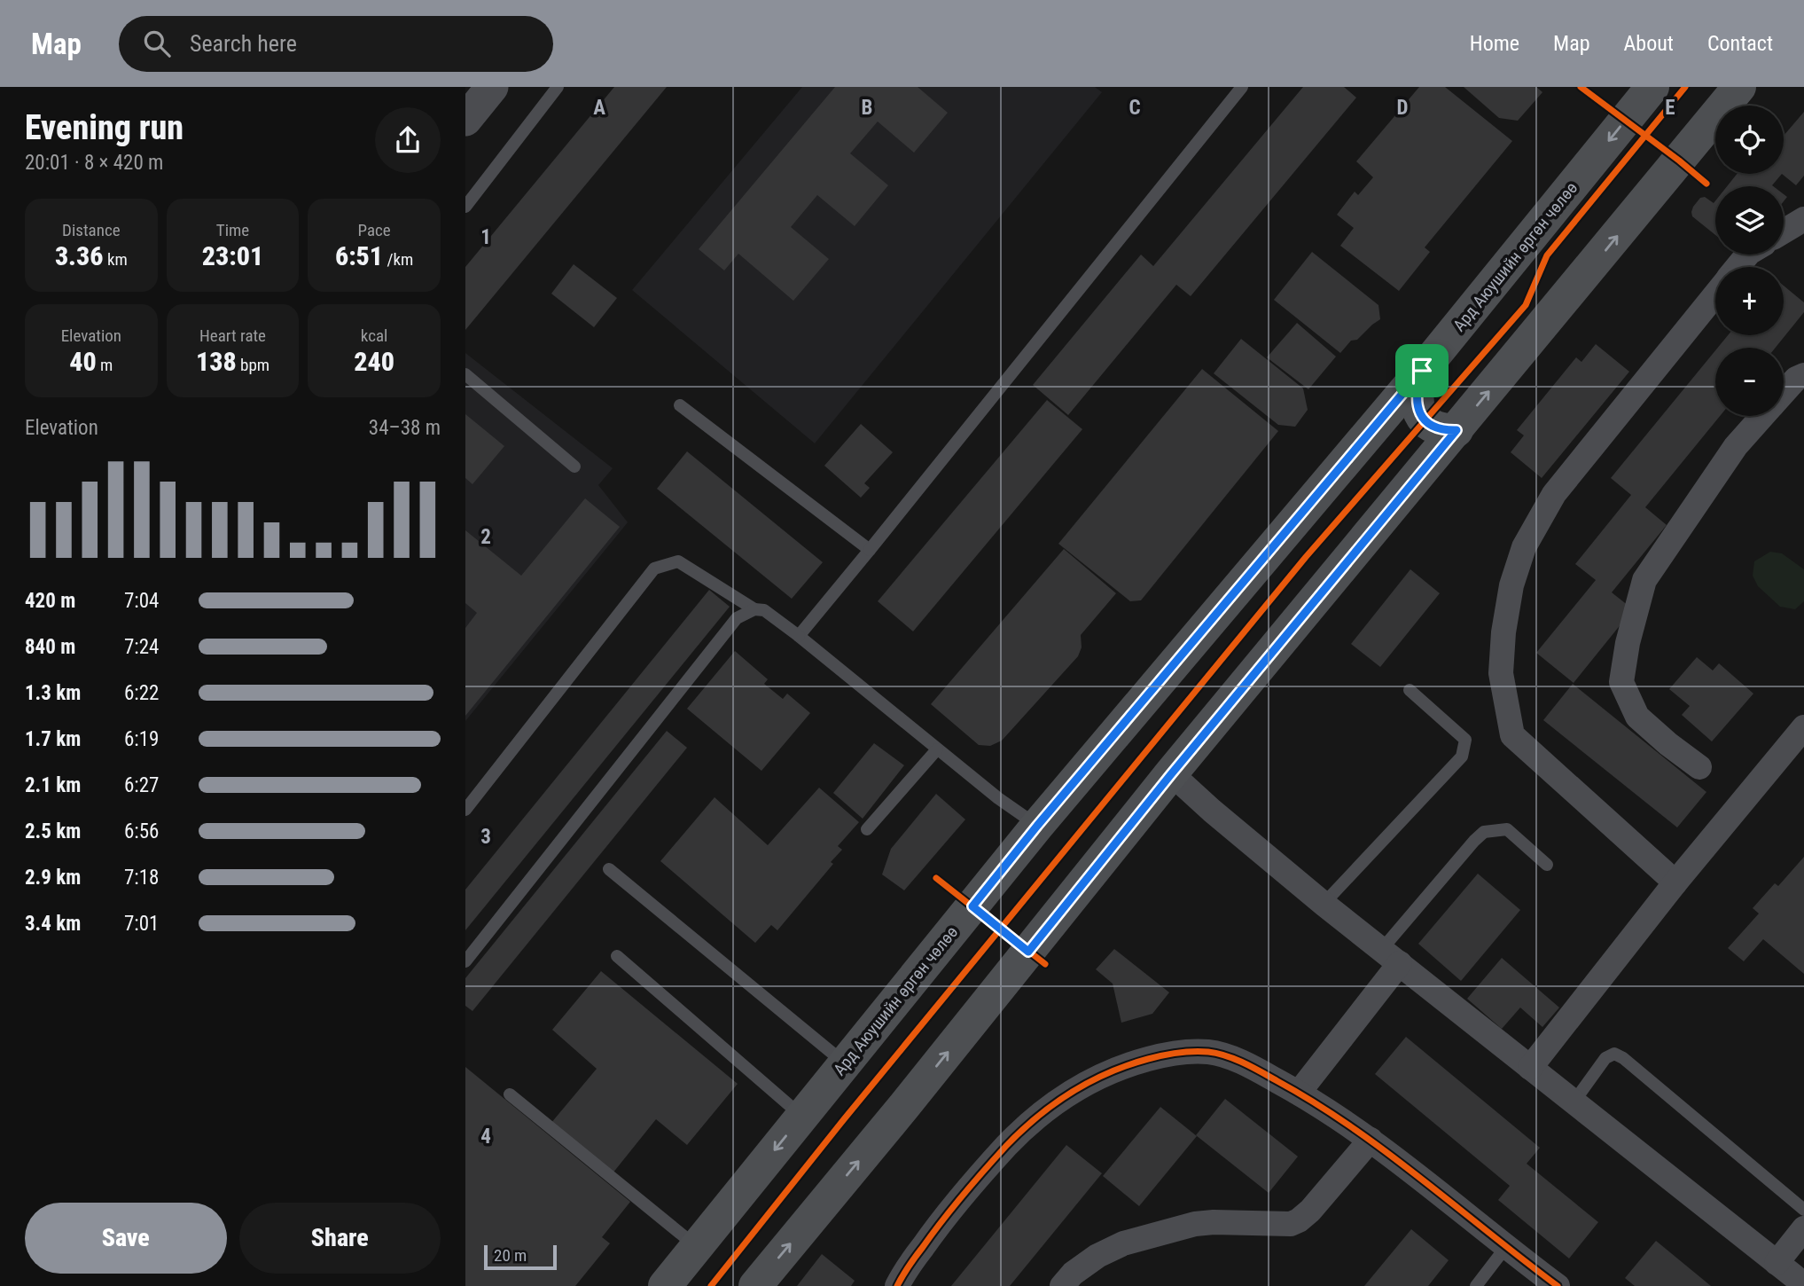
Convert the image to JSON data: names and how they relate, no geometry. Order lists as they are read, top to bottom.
{
  "streets": {
    "main road": ["Ард Аюушийн өргөн чөлөө"]
  },
  "scale_bar": "20 m",
  "page": {
    "header": "Map",
    "search": "Search here",
    "nav": [
      "Home",
      "Map",
      "About",
      "Contact"
    ],
    "heading": ["Evening run", "20:01 · 8 × 420 m"],
    "map_buttons": ["+", "−"],
    "stats": [
      ["Distance", "3.36 km"],
      ["Time", "23:01"],
      ["Pace", "6:51 /km"],
      ["Elevation", "40 m"],
      ["Heart rate", "138 bpm"],
      ["kcal", "240"]
    ],
    "chart": ["Elevation", "34–38 m"],
    "list": [
      {
        "name": "420 m",
        "note": "7:04"
      },
      {
        "name": "840 m",
        "note": "7:24"
      },
      {
        "name": "1.3 km",
        "note": "6:22"
      },
      {
        "name": "1.7 km",
        "note": "6:19"
      },
      {
        "name": "2.1 km",
        "note": "6:27"
      },
      {
        "name": "2.5 km",
        "note": "6:56"
      },
      {
        "name": "2.9 km",
        "note": "7:18"
      },
      {
        "name": "3.4 km",
        "note": "7:01"
      }
    ],
    "buttons": ["Save", "Share"],
    "scale": "20 m"
  },
  "grid": {
    "columns": [
      "A",
      "B",
      "C",
      "D",
      "E"
    ],
    "rows": [
      "1",
      "2",
      "3",
      "4"
    ]
  }
}
